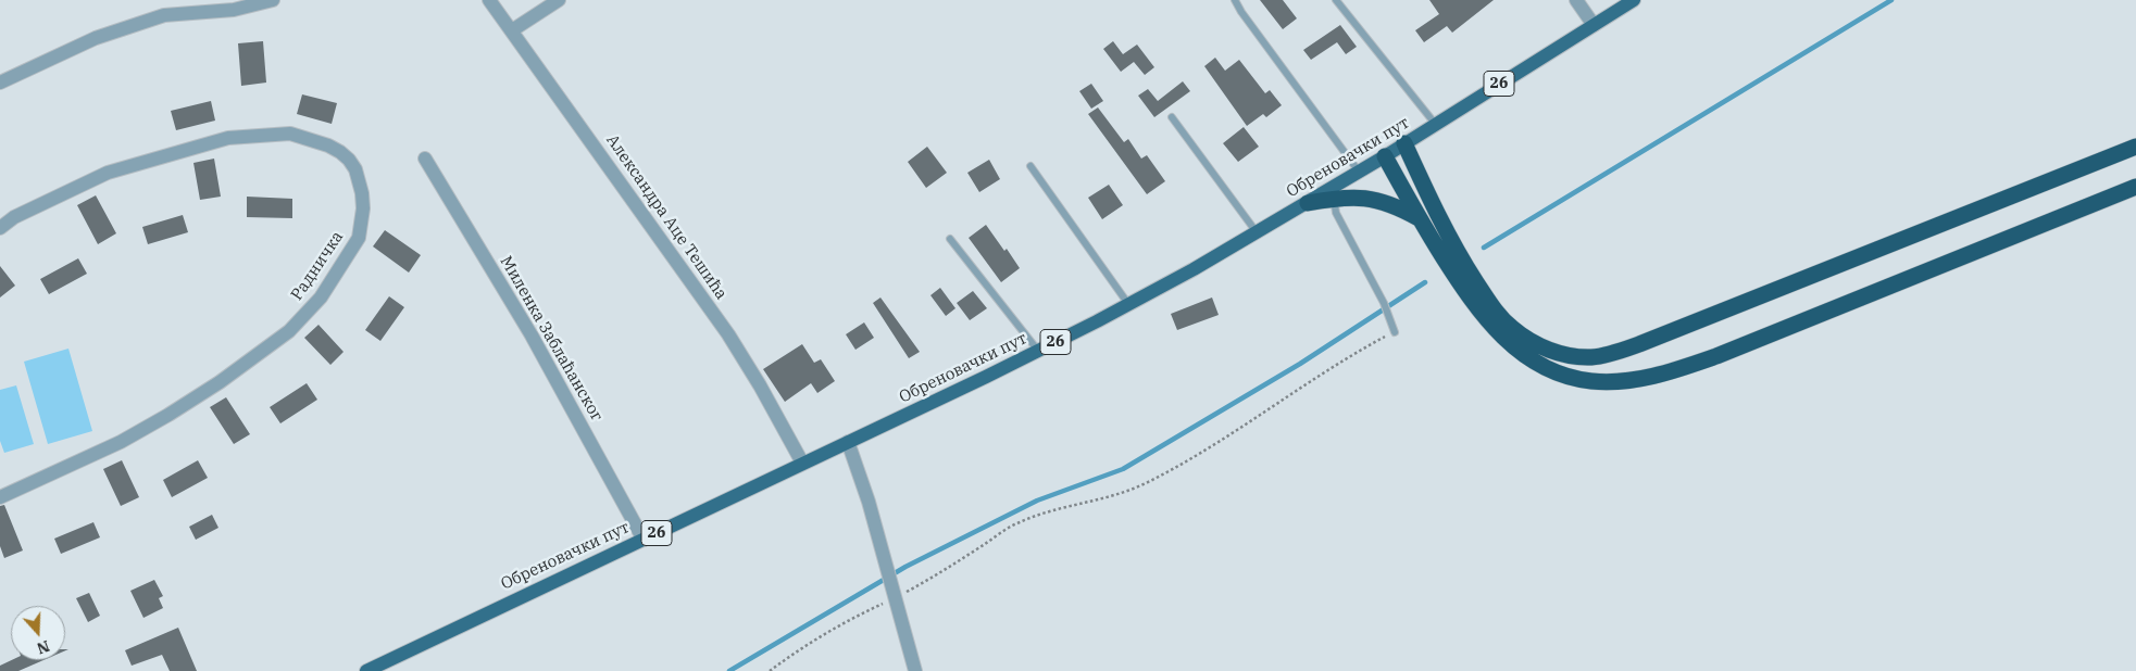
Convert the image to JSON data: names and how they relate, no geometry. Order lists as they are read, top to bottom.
{
  "streets": {
    "main road": ["26", "Обреновачки пут"],
    "street": ["Александра Аце Тешића", "Радничка", "Миленка Заблаћанског"]
  },
  "crossings": [
    ["Обреновачки пут", "Александра Аце Тешића"],
    ["Обреновачки пут", "Миленка Заблаћанског"]
  ],
  "north": "bottom"
}
